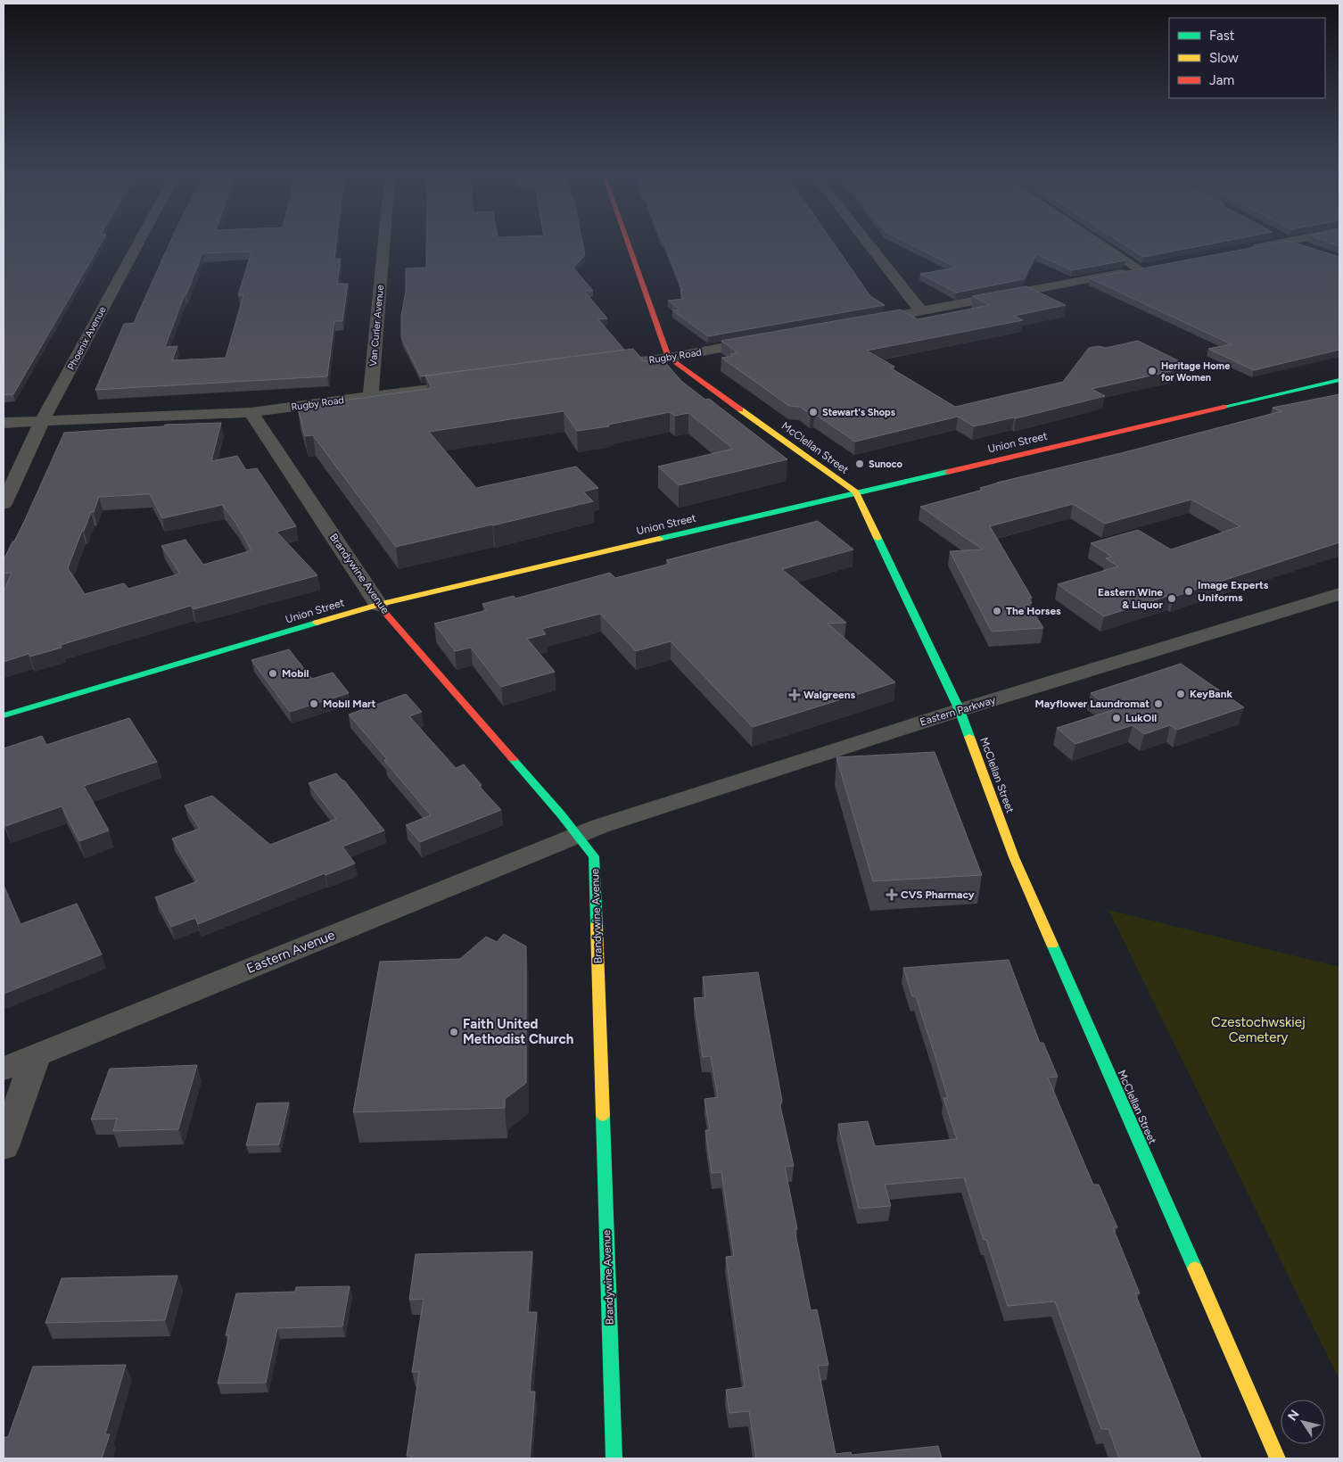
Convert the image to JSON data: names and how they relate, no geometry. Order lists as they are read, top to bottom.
{
  "streets": {
    "main road": ["Union Street", "McClellan Street", "Brandywine Avenue"],
    "street": [
      "Van Curler Avenue",
      "Phoenix Avenue",
      "Rugby Road",
      "Eastern Parkway",
      "Eastern Avenue"
    ]
  },
  "crossings": [
    ["Van Curler Avenue", "Rugby Road"],
    ["Phoenix Avenue", "Rugby Road"],
    ["Rugby Road", "McClellan Street"],
    ["Rugby Road", "Brandywine Avenue"],
    ["Union Street", "McClellan Street"],
    ["Union Street", "Brandywine Avenue"],
    ["McClellan Street", "Eastern Parkway"],
    ["Brandywine Avenue", "Eastern Parkway"],
    ["Brandywine Avenue", "Eastern Avenue"],
    ["Eastern Parkway", "Eastern Avenue"]
  ],
  "parks": ["Czestochwskiej Cemetery"],
  "places": {
    "other": [
      "Heritage Home for Women",
      "Stewart's Shops",
      "Sunoco",
      "Image Experts Uniforms",
      "Eastern Wine & Liquor",
      "The Horses",
      "Mobil",
      "KeyBank",
      "Mobil Mart",
      "Mayflower Laundromat",
      "LukOil",
      "Faith United Methodist Church"
    ],
    "health": ["Walgreens", "CVS Pharmacy"]
  },
  "legend": ["Fast", "Slow", "Jam"],
  "north": "top left"
}
